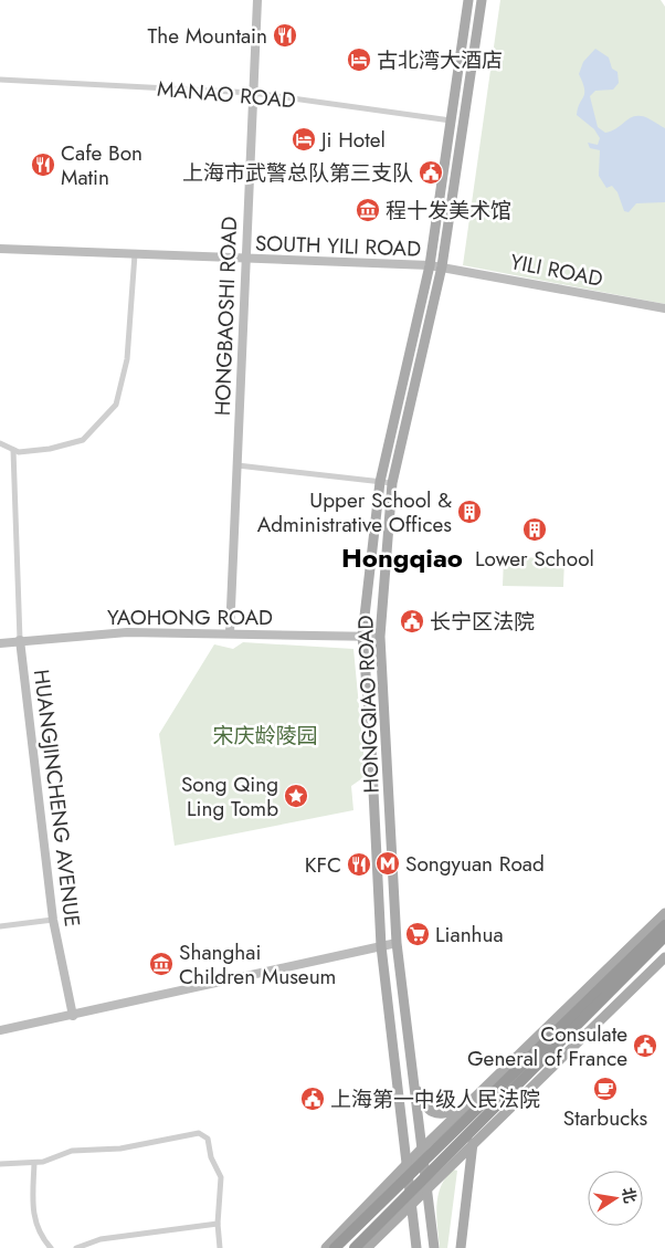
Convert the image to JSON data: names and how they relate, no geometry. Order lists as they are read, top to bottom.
{
  "streets": {
    "main road": ["HONGQIAO ROAD"],
    "street": [
      "MANAO ROAD",
      "SOUTH YILI ROAD",
      "YILI ROAD",
      "HONGBAOSHI ROAD",
      "YAOHONG ROAD",
      "HUANGJINCHENG AVENUE"
    ]
  },
  "crossings": [
    ["MANAO ROAD", "HONGBAOSHI ROAD"],
    ["MANAO ROAD", "HONGQIAO ROAD"],
    ["SOUTH YILI ROAD", "YILI ROAD"],
    ["SOUTH YILI ROAD", "HONGBAOSHI ROAD"],
    ["SOUTH YILI ROAD", "HONGQIAO ROAD"],
    ["YILI ROAD", "HONGQIAO ROAD"],
    ["HONGBAOSHI ROAD", "YAOHONG ROAD"],
    ["YAOHONG ROAD", "HONGQIAO ROAD"],
    ["YAOHONG ROAD", "HUANGJINCHENG AVENUE"]
  ],
  "districts": ["Hongqiao"],
  "parks": ["宋庆龄陵园"],
  "places": {
    "restaurant": ["The Mountain", "Cafe Bon Matin", "KFC"],
    "hotel": ["古北湾大酒店", "Ji Hotel"],
    "public building": [
      "上海市武警总队第三支队",
      "长宁区法院",
      "Consulate General of France",
      "上海第一中级人民法院"
    ],
    "museum": ["程十发美术馆", "Shanghai Children Museum"],
    "building": ["Upper School & Administrative Offices", "Lower School"],
    "place": ["Song Qing Ling Tomb"],
    "metro station": ["Songyuan Road"],
    "supermarket": ["Lianhua"],
    "cafe": ["Starbucks"]
  },
  "north": "right"
}
